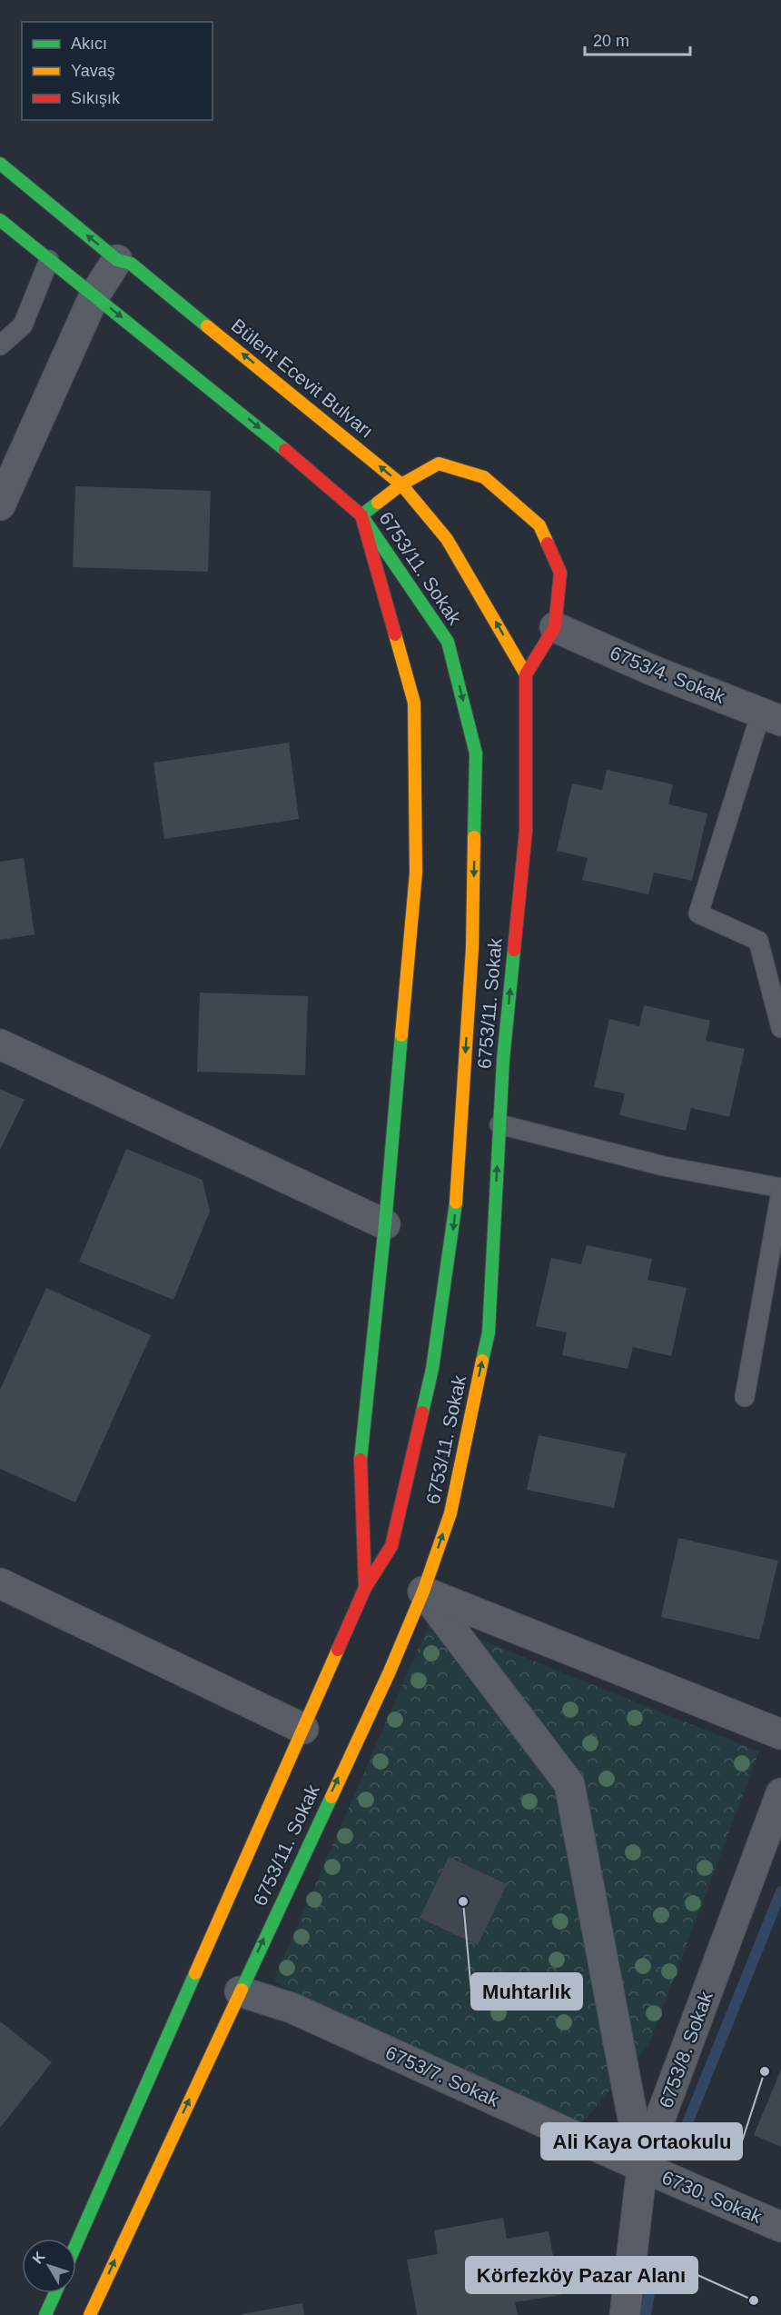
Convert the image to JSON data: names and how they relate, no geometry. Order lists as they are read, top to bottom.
{
  "streets": {
    "street": [
      "Bülent Ecevit Bulvarı",
      "6753/11. Sokak",
      "6753/4. Sokak",
      "6753/8. Sokak",
      "6753/7. Sokak",
      "6730. Sokak"
    ]
  },
  "crossings": [
    ["Bülent Ecevit Bulvarı", "6753/11. Sokak"],
    ["6753/11. Sokak", "6753/4. Sokak"],
    ["6753/11. Sokak", "6753/7. Sokak"],
    ["6753/8. Sokak", "6753/7. Sokak"],
    ["6753/8. Sokak", "6730. Sokak"],
    ["6753/7. Sokak", "6730. Sokak"]
  ],
  "places": ["Muhtarlık", "Ali Kaya Ortaokulu", "Körfezköy Pazar Alanı"],
  "legend": ["Akıcı", "Yavaş", "Sıkışık"],
  "scale_bar": "20 m",
  "north": "top left"
}
